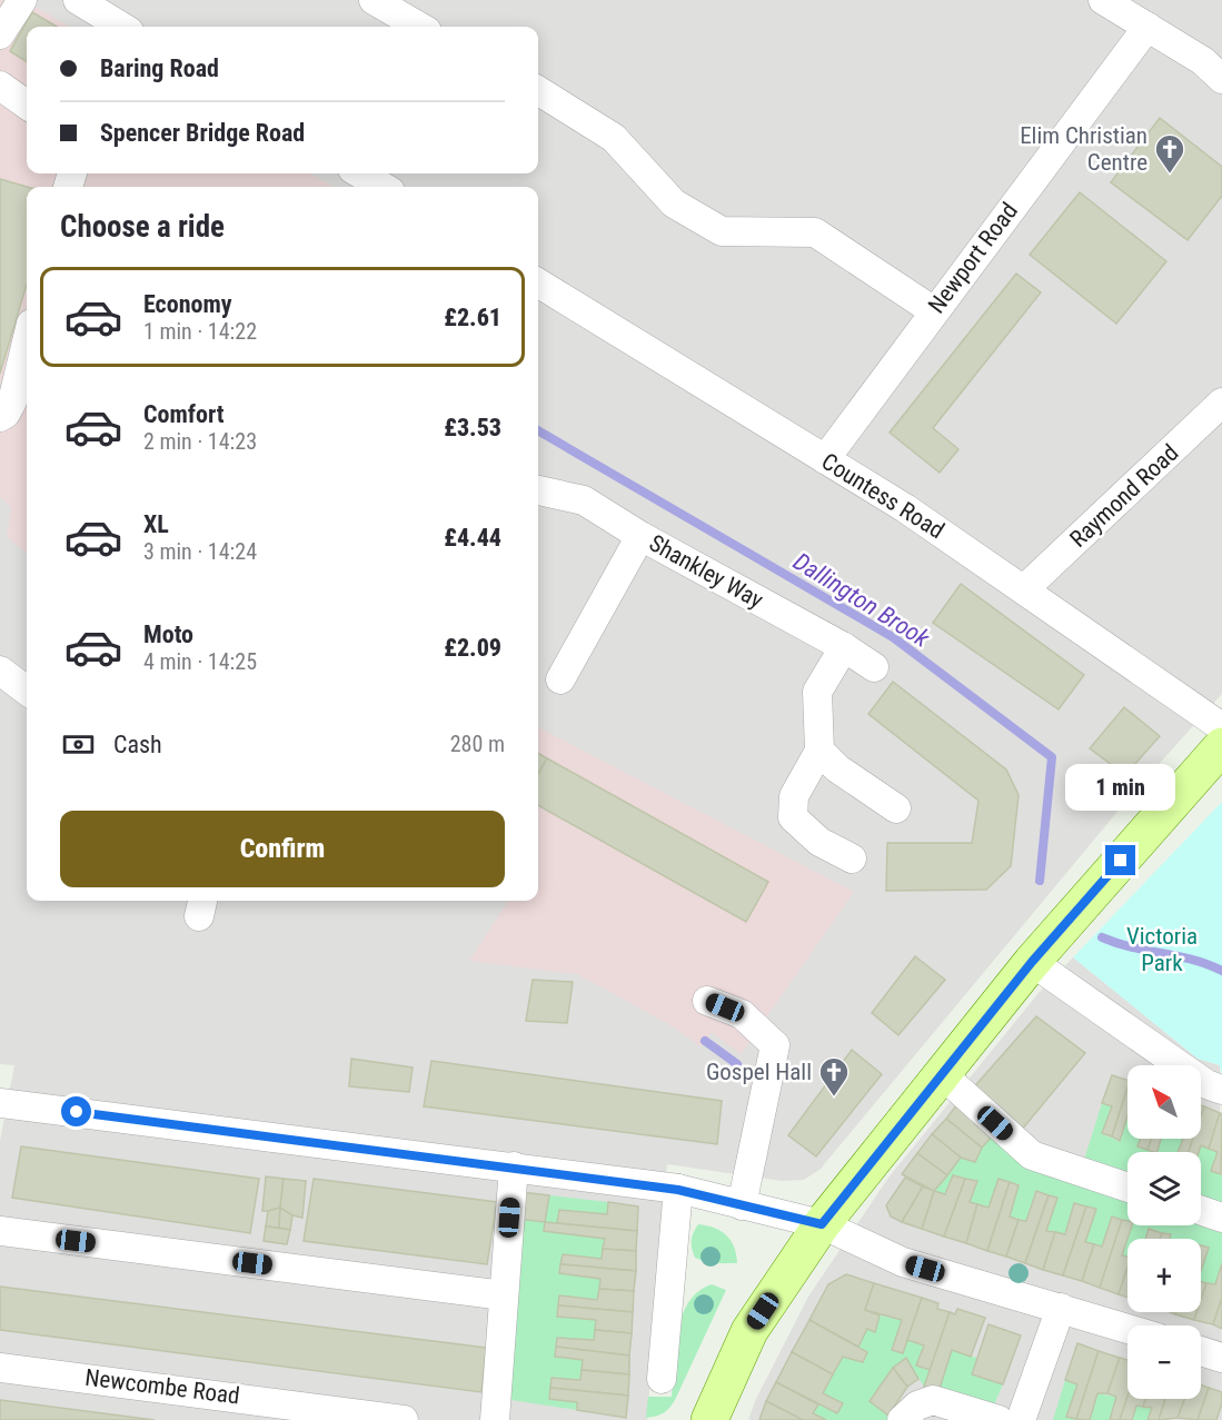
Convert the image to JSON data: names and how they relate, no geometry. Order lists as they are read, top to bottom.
{
  "streets": {
    "street": [
      "Newport Road",
      "Countess Road",
      "Raymond Road",
      "Shankley Way",
      "Newcombe Road"
    ]
  },
  "crossings": [
    ["Newport Road", "Countess Road"],
    ["Countess Road", "Raymond Road"]
  ],
  "water": ["Dallington Brook"],
  "parks": ["Victoria Park"],
  "places": {
    "church": ["Elim Christian Centre", "Gospel Hall"]
  },
  "north": "top left",
  "page": {
    "banner": ["Baring Road", "Spencer Bridge Road"],
    "heading": "Choose a ride",
    "list": [
      {
        "name": "Economy",
        "note": "1 min · 14:22",
        "value": "£2.61"
      },
      {
        "name": "Comfort",
        "note": "2 min · 14:23",
        "value": "£3.53"
      },
      {
        "name": "XL",
        "note": "3 min · 14:24",
        "value": "£4.44"
      },
      {
        "name": "Moto",
        "note": "4 min · 14:25",
        "value": "£2.09"
      }
    ],
    "pay": ["Cash", "280 m"],
    "bubble": "1 min",
    "buttons": "Confirm",
    "map_buttons": ["+", "−"]
  }
}
